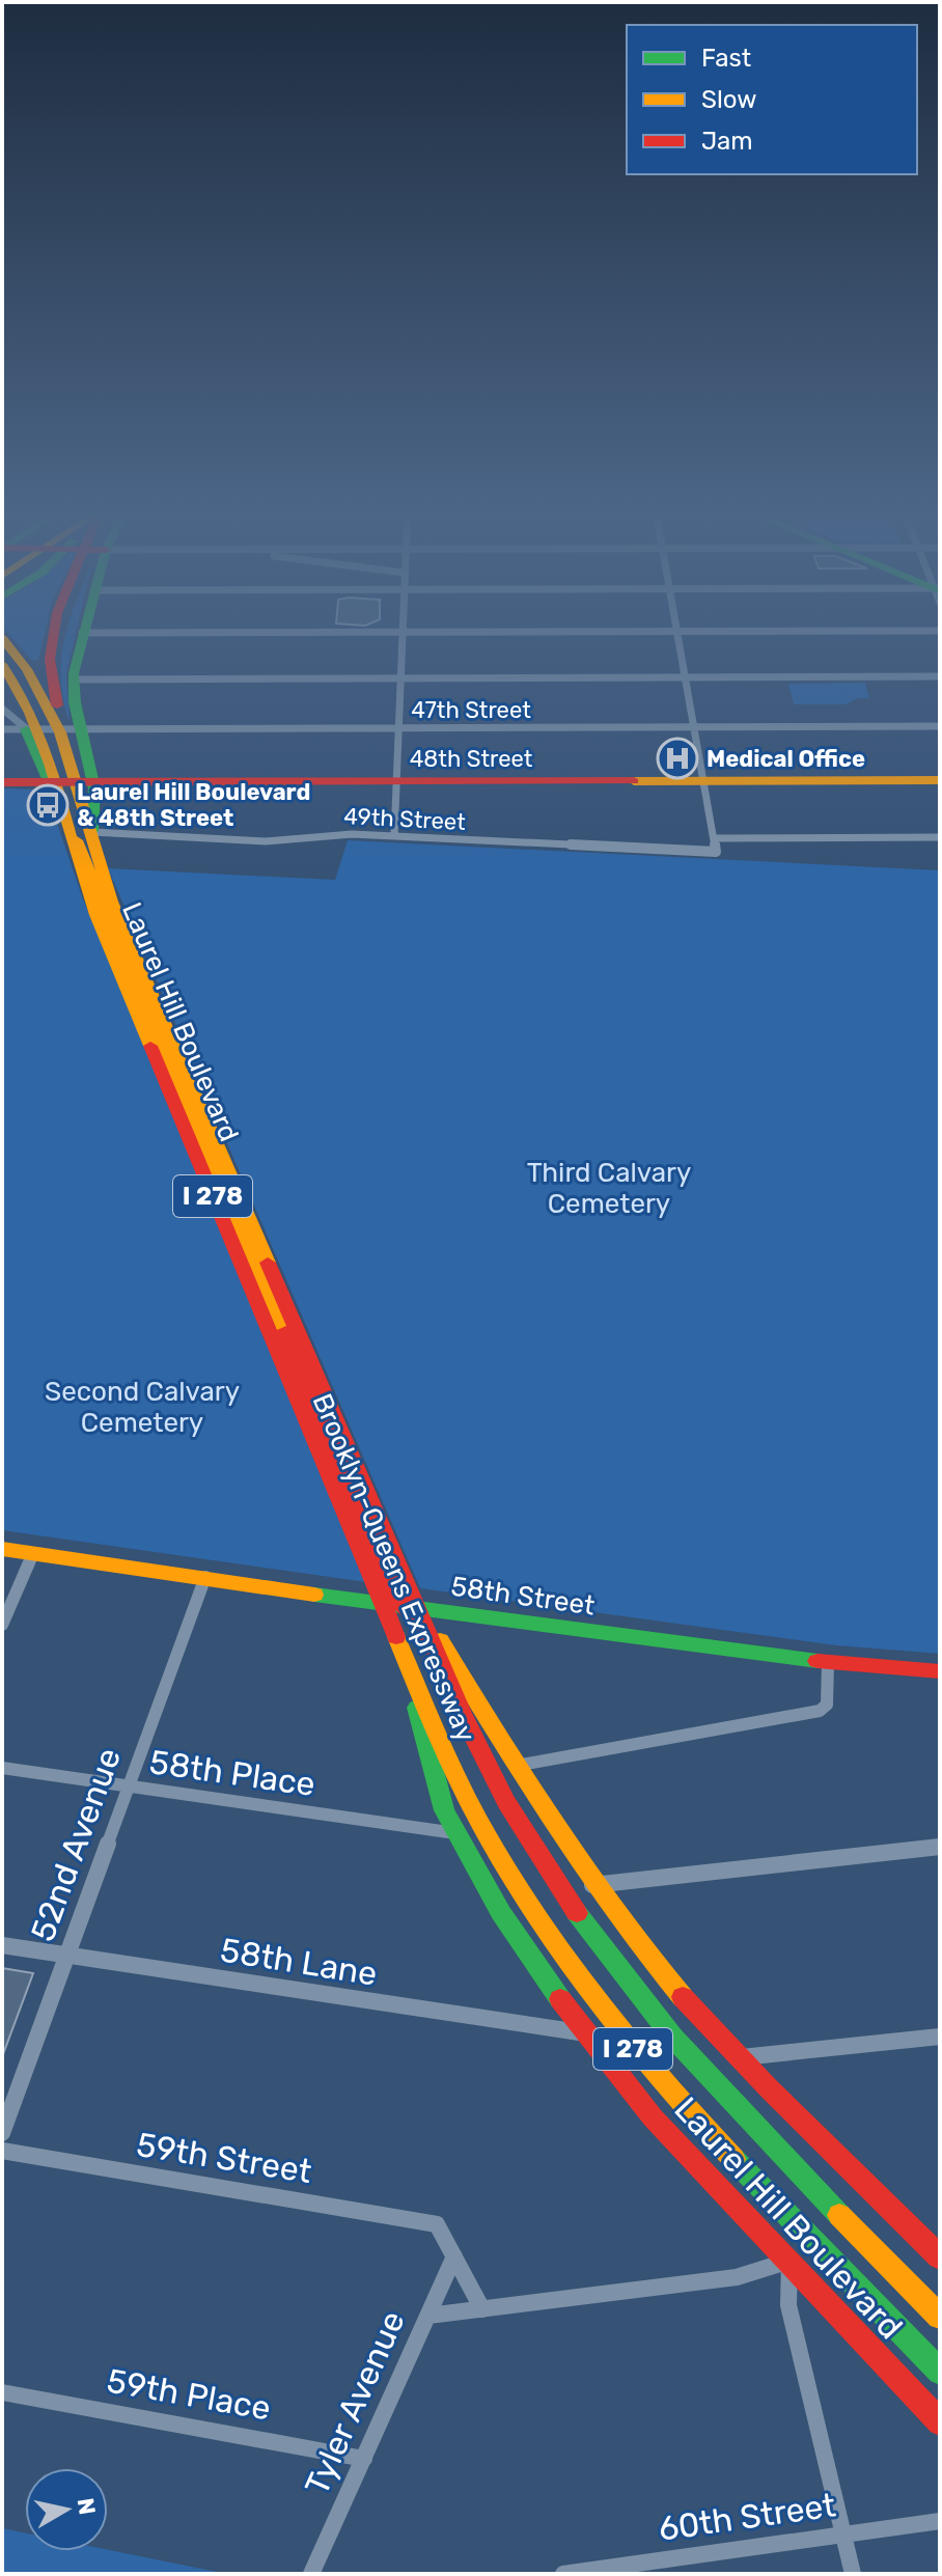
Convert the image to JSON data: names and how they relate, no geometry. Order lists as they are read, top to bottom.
{
  "streets": {
    "main road": [
      "48th Street",
      "Laurel Hill Boulevard",
      "I 278",
      "Brooklyn-Queens Expressway",
      "58th Street"
    ],
    "street": [
      "47th Street",
      "49th Street",
      "58th Place",
      "52nd Avenue",
      "58th Lane",
      "59th Street",
      "59th Place",
      "Tyler Avenue",
      "60th Street"
    ]
  },
  "crossings": [
    ["47th Street", "Laurel Hill Boulevard"],
    ["47th Street", "Brooklyn-Queens Expressway"],
    ["48th Street", "Laurel Hill Boulevard"],
    ["49th Street", "Laurel Hill Boulevard"],
    ["Laurel Hill Boulevard", "Brooklyn-Queens Expressway"],
    ["Laurel Hill Boulevard", "58th Street"],
    ["Laurel Hill Boulevard", "58th Place"],
    ["Laurel Hill Boulevard", "58th Lane"],
    ["58th Street", "52nd Avenue"],
    ["58th Place", "52nd Avenue"],
    ["52nd Avenue", "58th Lane"],
    ["59th Street", "Tyler Avenue"],
    ["59th Place", "Tyler Avenue"]
  ],
  "parks": ["Third Calvary Cemetery", "Second Calvary Cemetery"],
  "places": {
    "hospital": ["Medical Office"],
    "bus stop": ["Laurel Hill Boulevard & 48th Street"]
  },
  "legend": ["Fast", "Slow", "Jam"],
  "north": "right"
}
